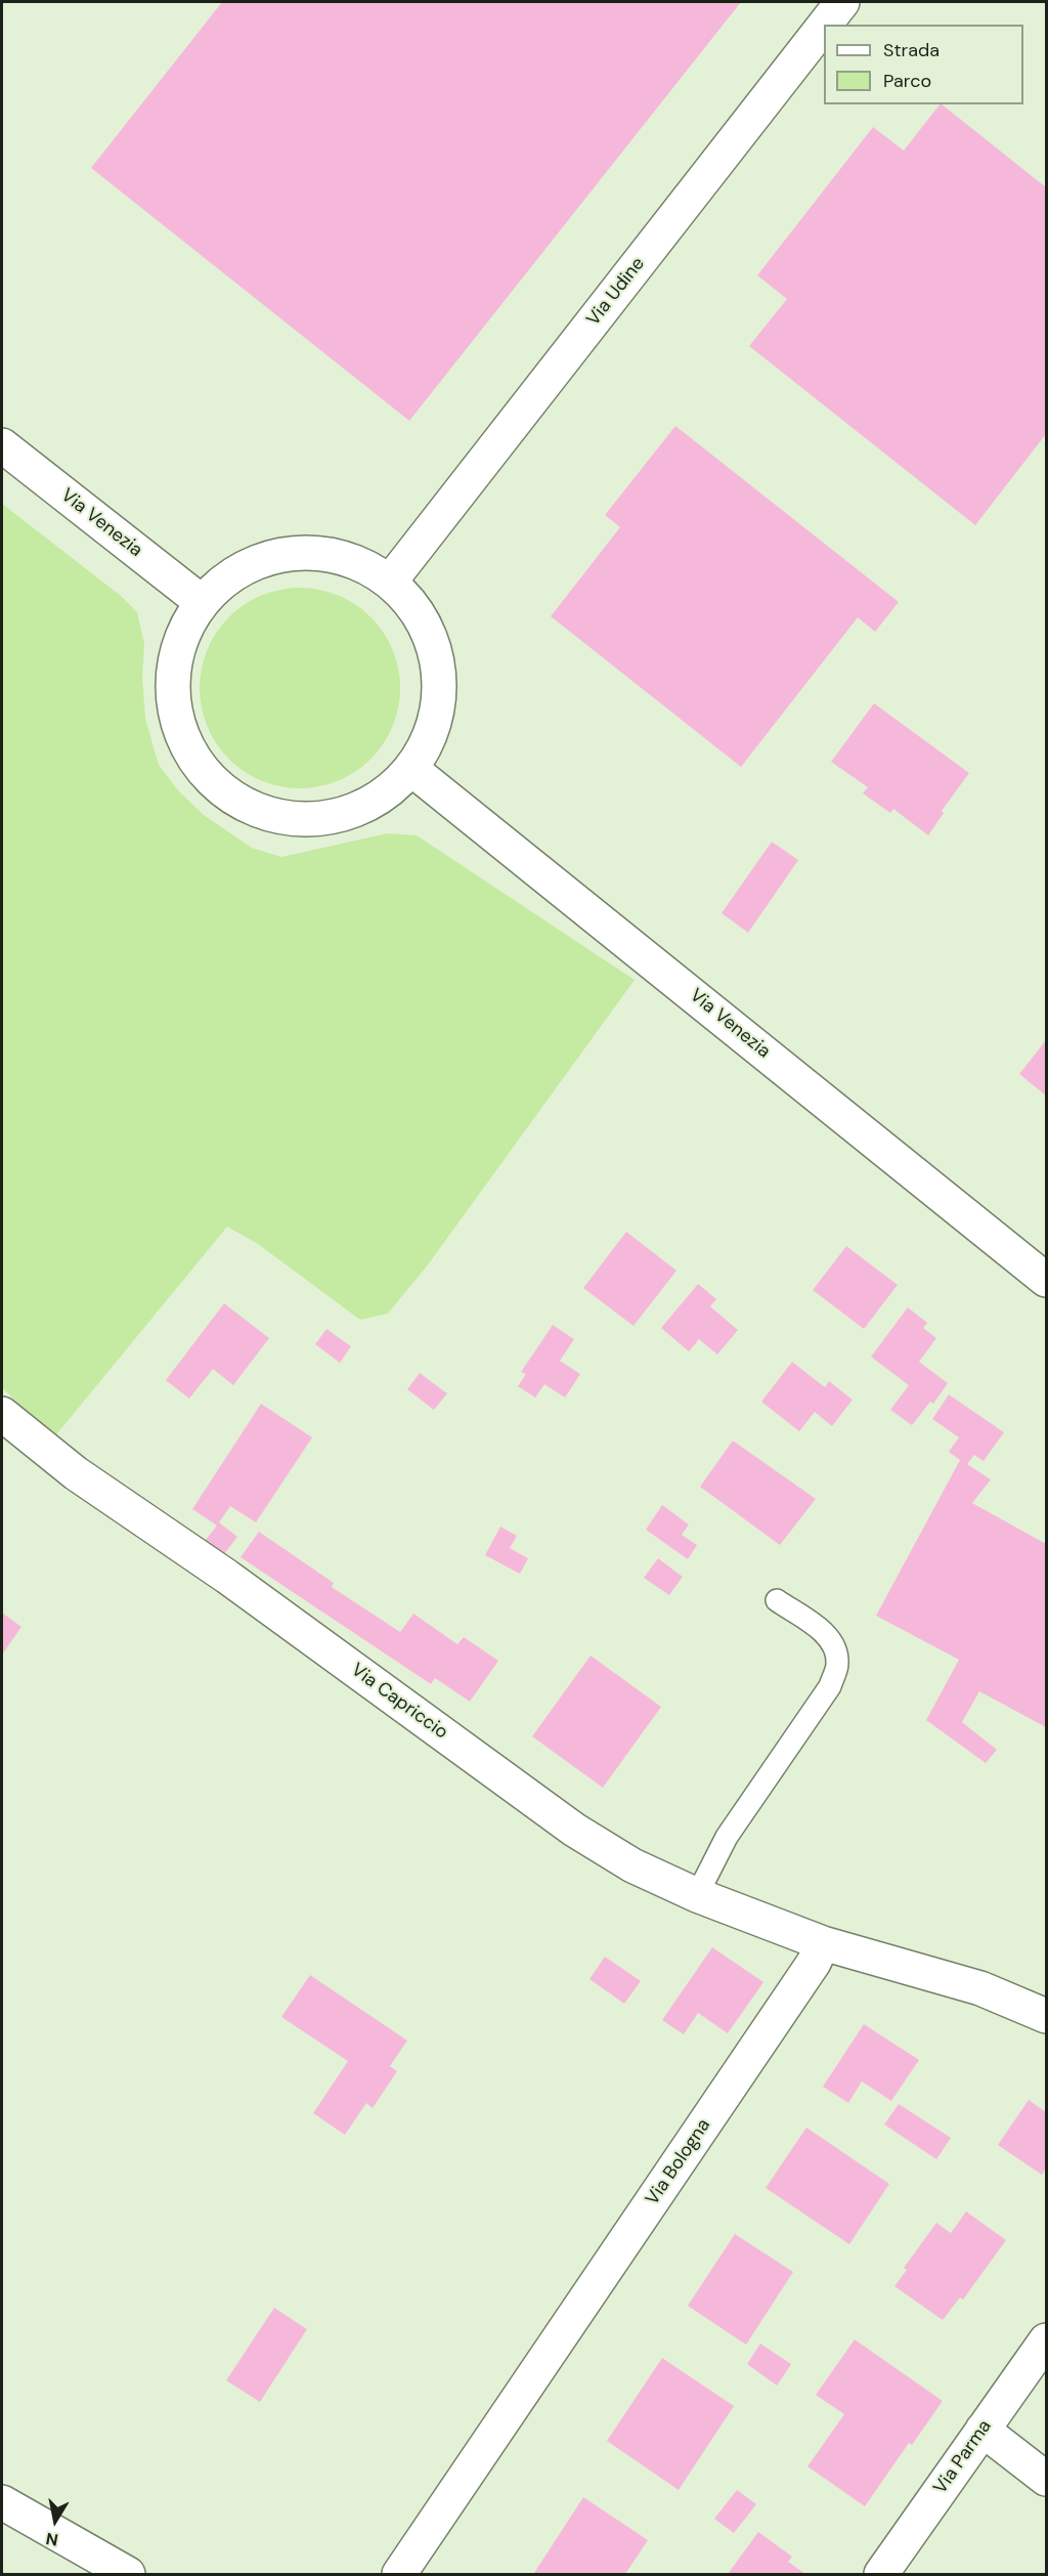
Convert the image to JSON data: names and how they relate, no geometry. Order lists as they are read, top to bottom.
{
  "streets": {
    "street": [
      "Via Udine",
      "Via Venezia",
      "Via Capriccio",
      "Via Bologna",
      "Via Parma"
    ]
  },
  "crossings": [
    ["Via Capriccio", "Via Bologna"]
  ],
  "legend": ["Strada", "Parco"],
  "north": "bottom"
}
